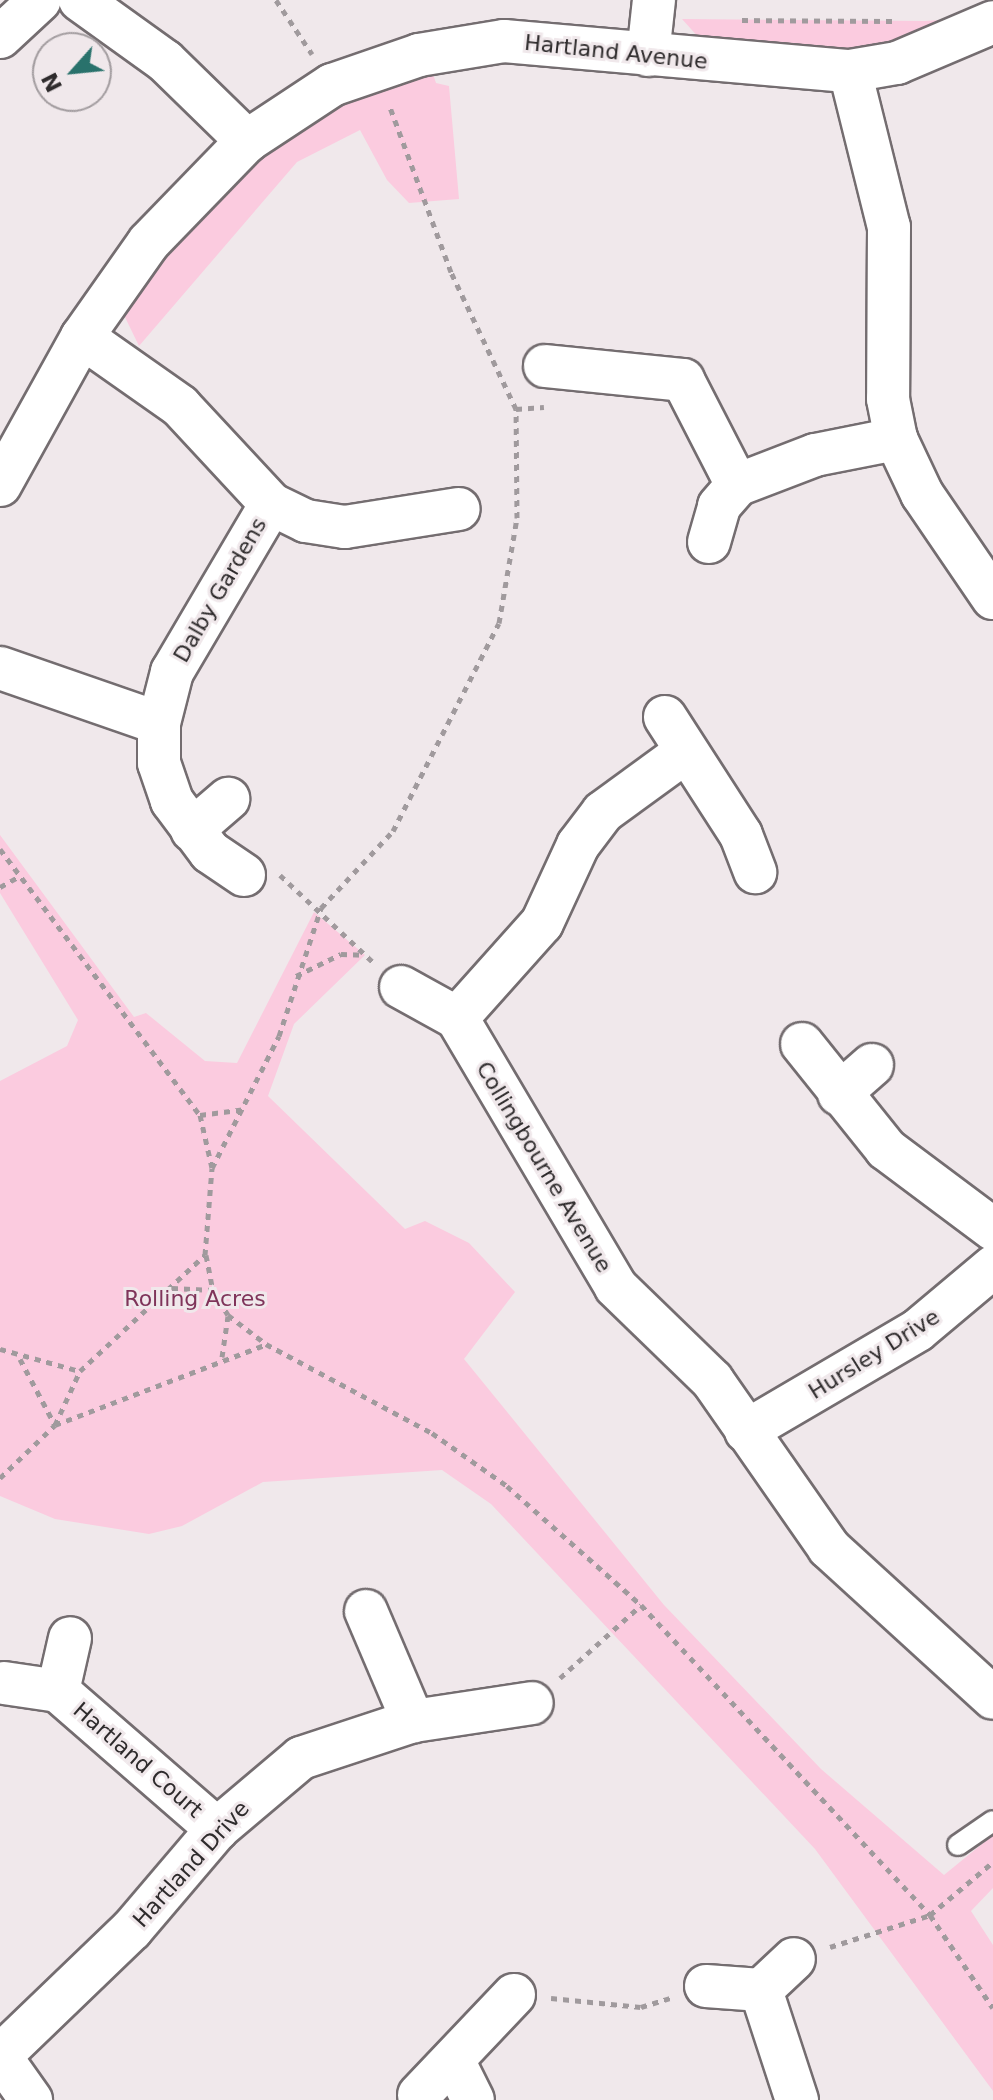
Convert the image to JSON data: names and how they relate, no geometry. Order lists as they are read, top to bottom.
{
  "streets": {
    "street": [
      "Hartland Avenue",
      "Dalby Gardens",
      "Collingbourne Avenue",
      "Hursley Drive",
      "Hartland Court",
      "Hartland Drive"
    ]
  },
  "crossings": [
    ["Hartland Avenue", "Dalby Gardens"],
    ["Collingbourne Avenue", "Hursley Drive"],
    ["Hartland Court", "Hartland Drive"]
  ],
  "parks": ["Rolling Acres"],
  "north": "bottom left"
}
